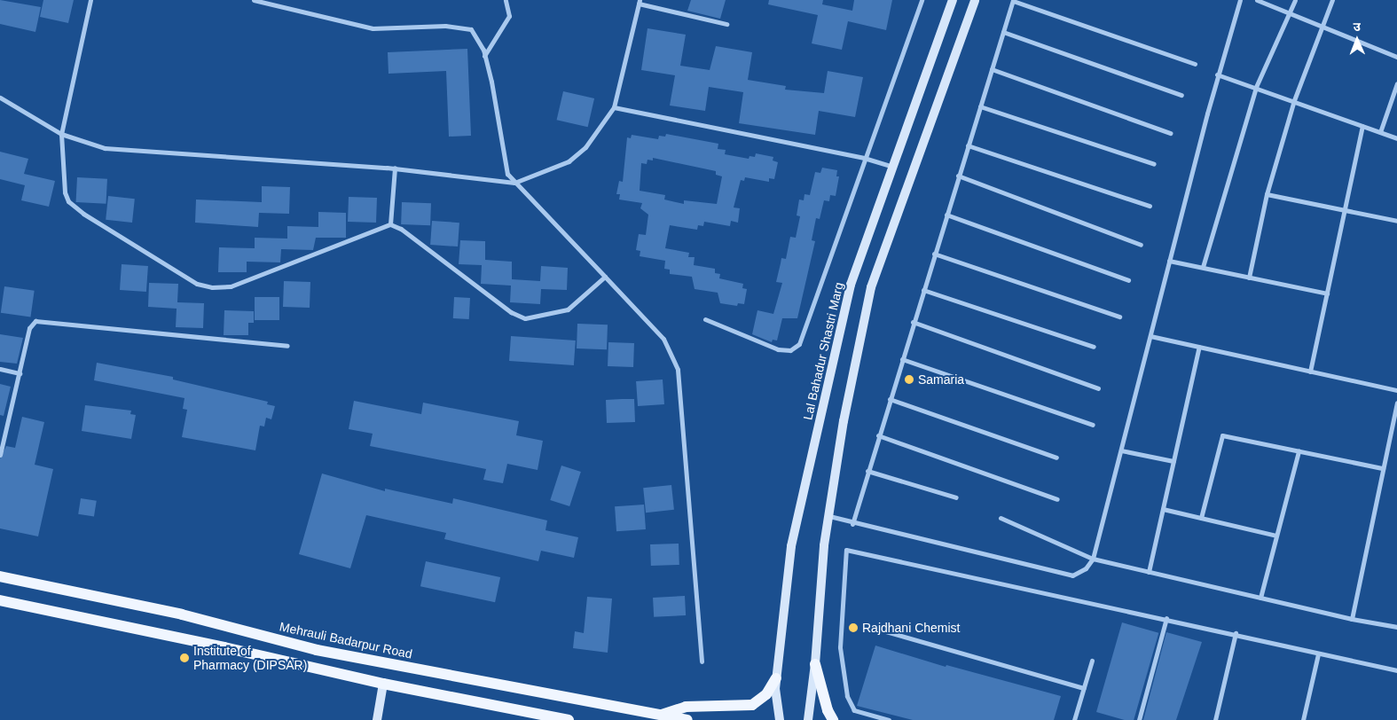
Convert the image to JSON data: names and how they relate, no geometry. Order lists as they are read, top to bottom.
{
  "streets": {
    "main road": ["Lal Bahadur Shastri Marg", "Mehrauli Badarpur Road"]
  },
  "places": ["Samaria", "Rajdhani Chemist", "Institute of Pharmacy (DIPSAR)"],
  "north": "top"
}
